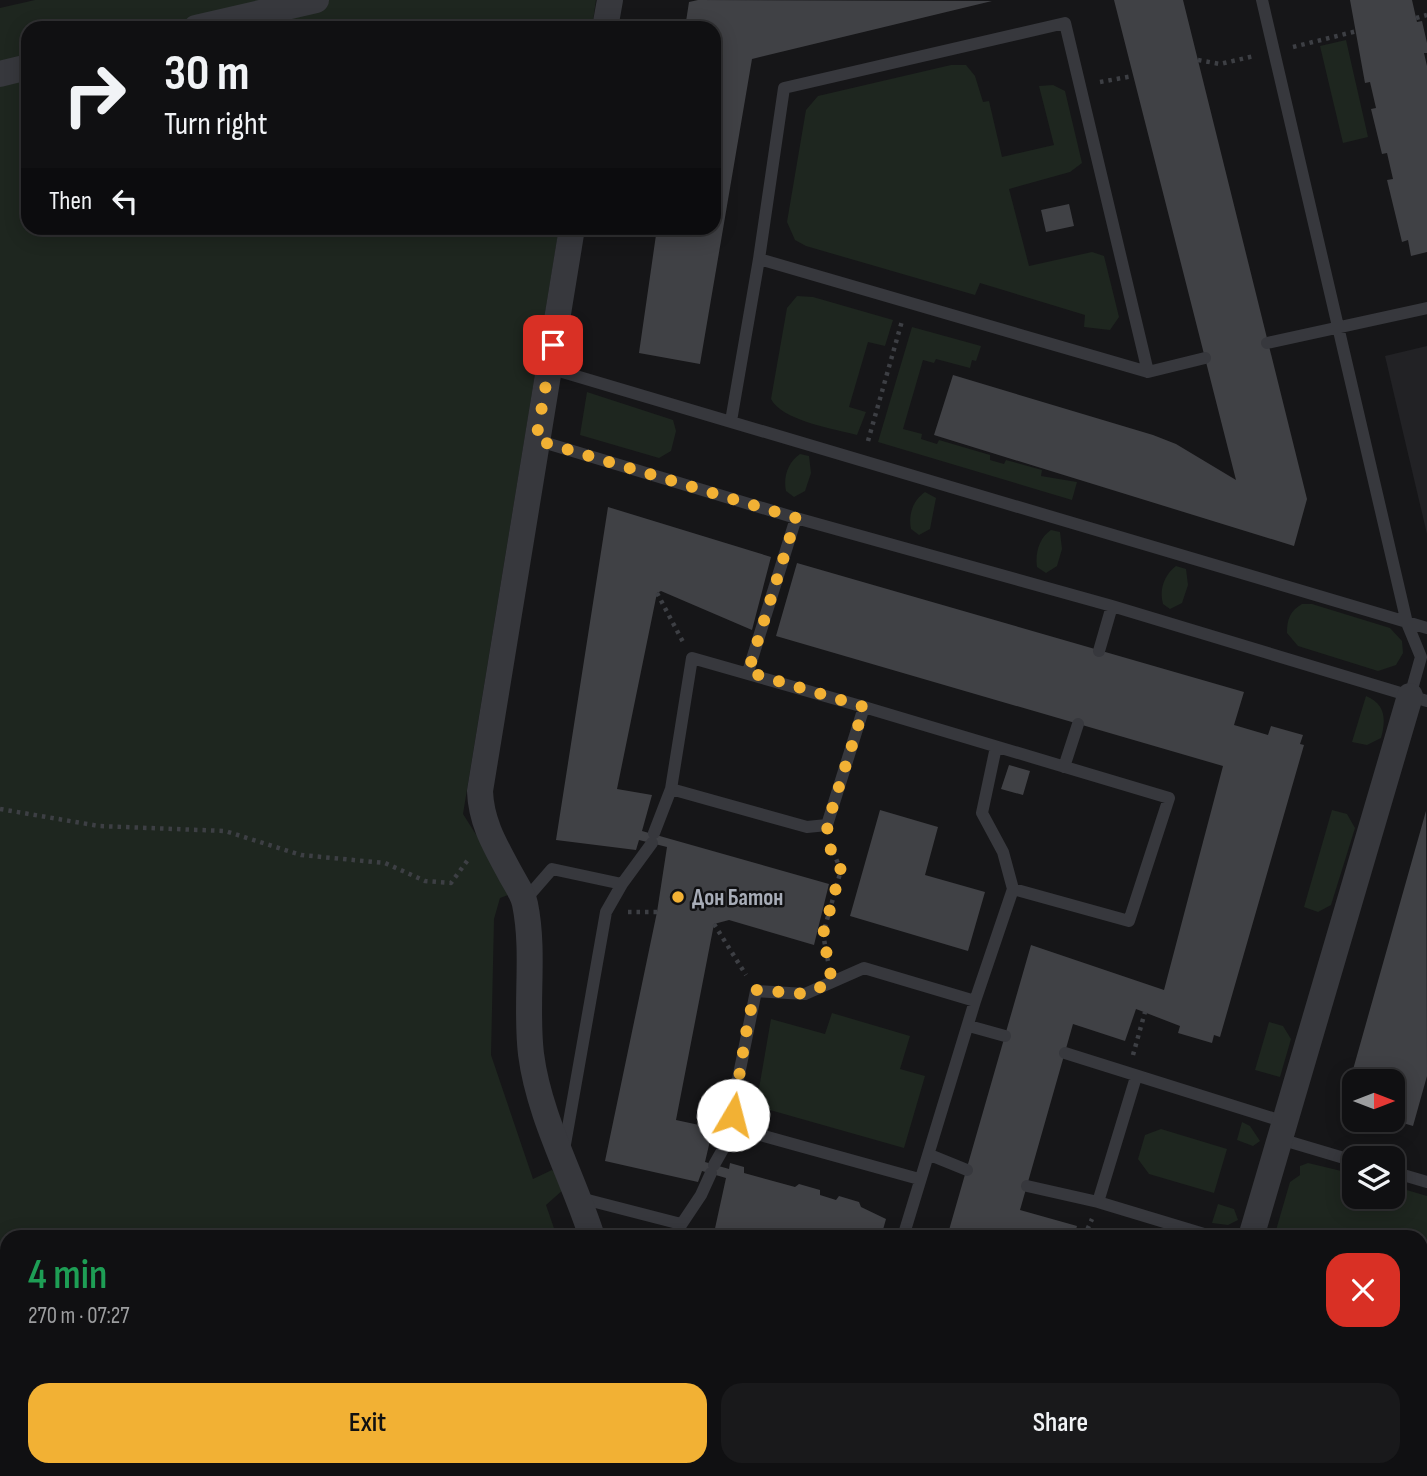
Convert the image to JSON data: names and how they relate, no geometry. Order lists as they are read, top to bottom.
{
  "places": ["Дон Батон"],
  "north": "right",
  "page": {
    "turn": ["30 m", "Turn right"],
    "then": "Then",
    "heading": ["4 min", "270 m · 07:27"],
    "buttons": ["Exit", "Share"]
  }
}
